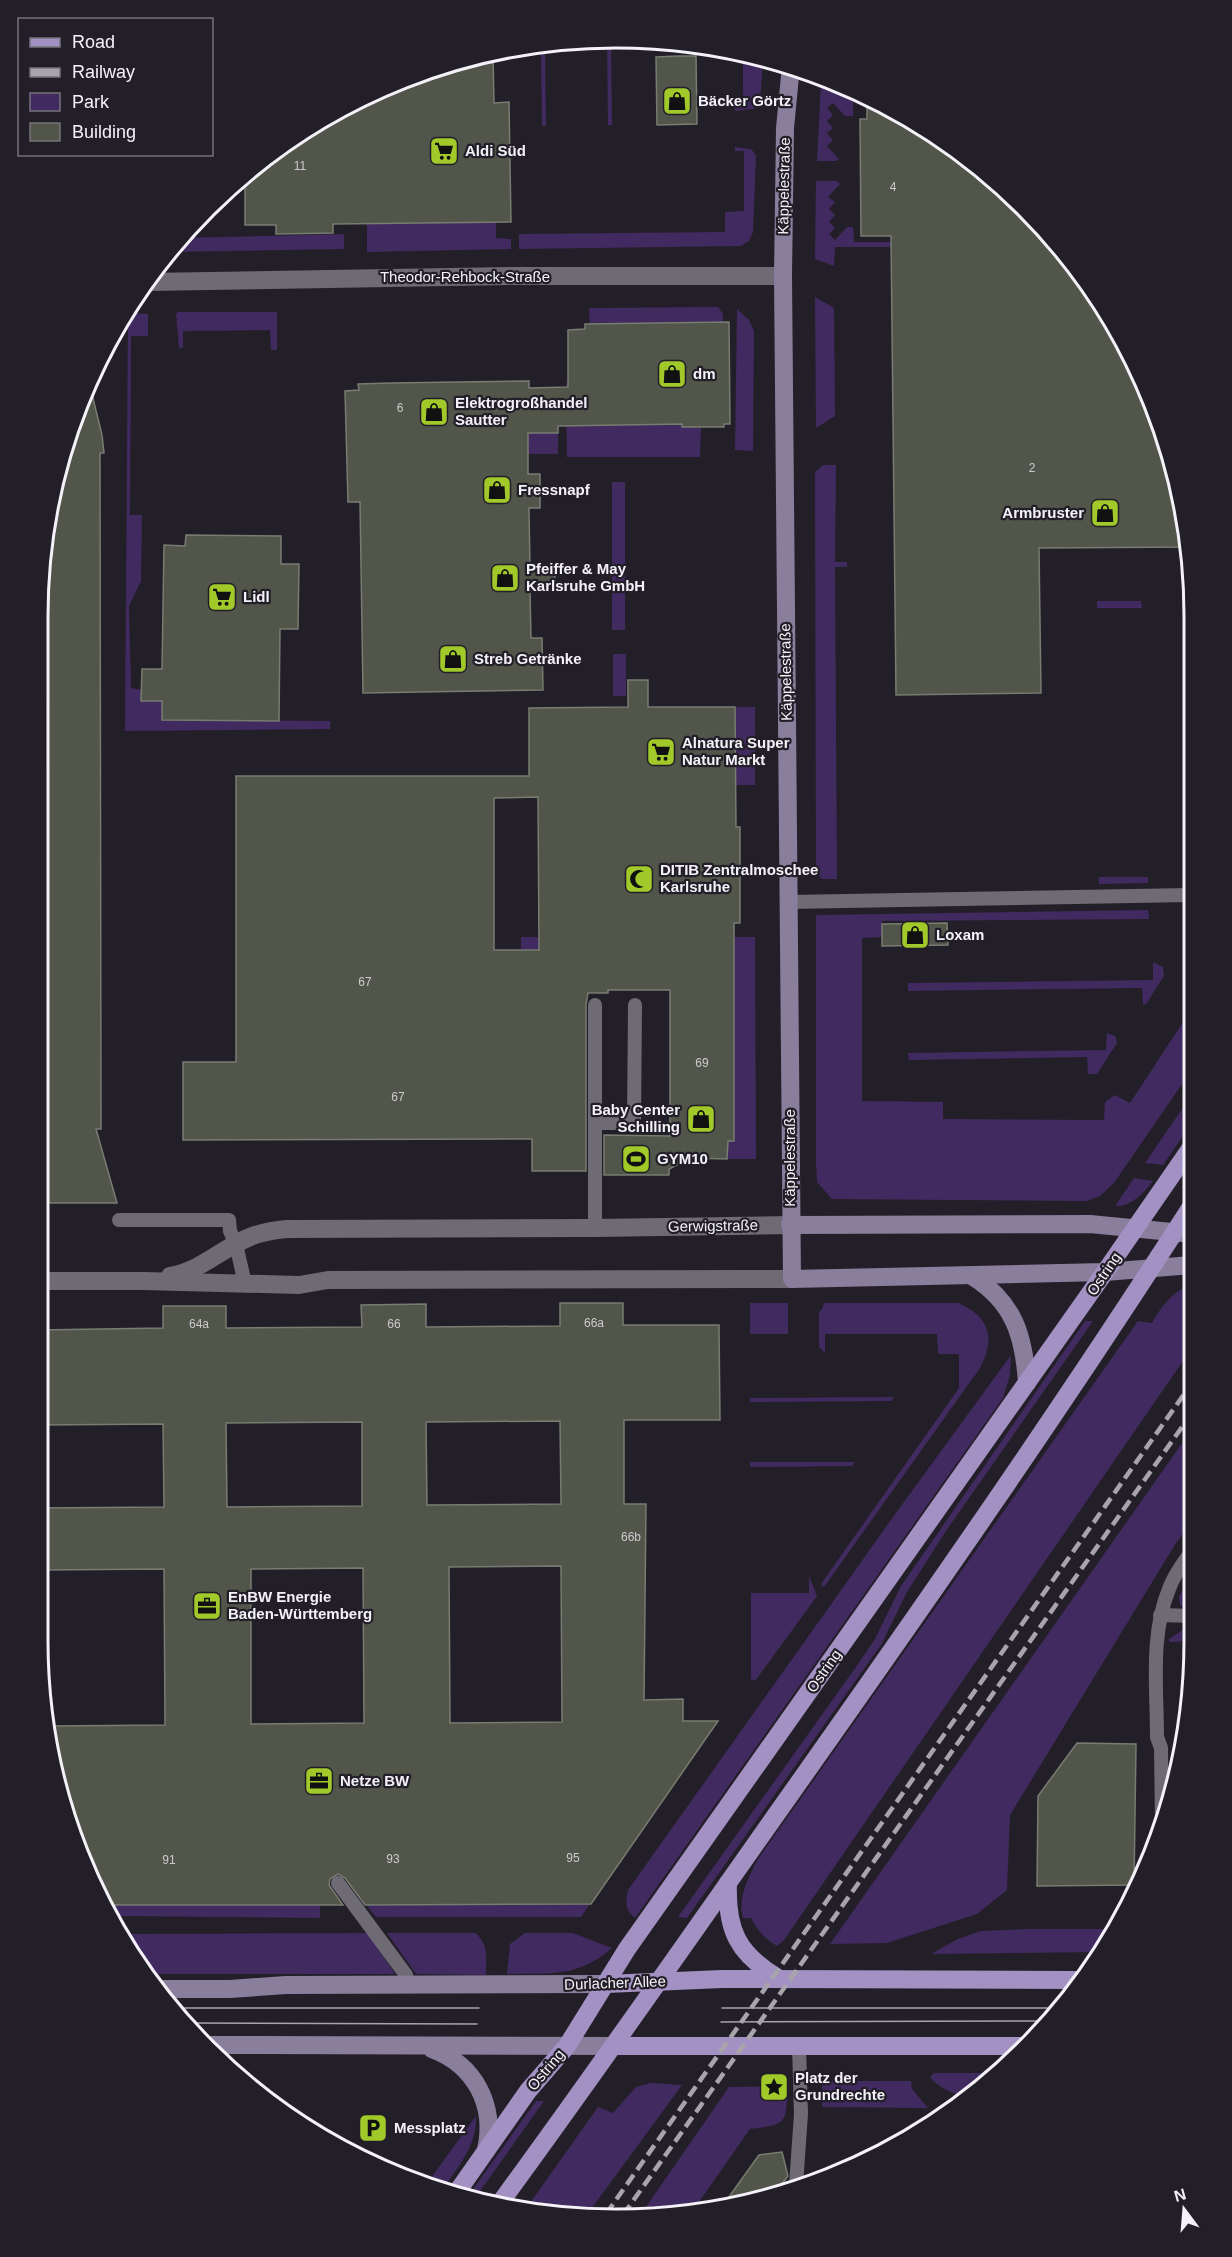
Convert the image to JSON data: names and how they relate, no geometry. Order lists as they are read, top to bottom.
{
  "streets": {
    "main road": ["Ostring", "Durlacher Allee"],
    "street": ["Käppelestraße", "Theodor-Rehbock-Straße", "Gerwigstraße"]
  },
  "crossings": [
    ["Käppelestraße", "Theodor-Rehbock-Straße"],
    ["Käppelestraße", "Gerwigstraße"],
    ["Gerwigstraße", "Ostring"],
    ["Ostring", "Durlacher Allee"]
  ],
  "places": {
    "shop": [
      "Bäcker Görtz",
      "dm",
      "Elektrogroßhandel Sautter",
      "Fressnapf",
      "Armbruster",
      "Pfeiffer & May Karlsruhe GmbH",
      "Streb Getränke",
      "Loxam",
      "Baby Center Schilling"
    ],
    "supermarket": ["Aldi Süd", "Lidl", "Alnatura Super Natur Markt"],
    "mosque": ["DITIB Zentralmoschee Karlsruhe"],
    "sports": ["GYM10"],
    "office": ["EnBW Energie Baden-Württemberg", "Netze BW"],
    "place": ["Platz der Grundrechte"],
    "parking": ["Messplatz"]
  },
  "house_numbers": [
    "11",
    "4",
    "6",
    "2",
    "67",
    "69",
    "67",
    "66a",
    "64a",
    "66",
    "66b",
    "95",
    "93",
    "91"
  ],
  "legend": [
    "Road",
    "Railway",
    "Park",
    "Building"
  ],
  "north": "top"
}
